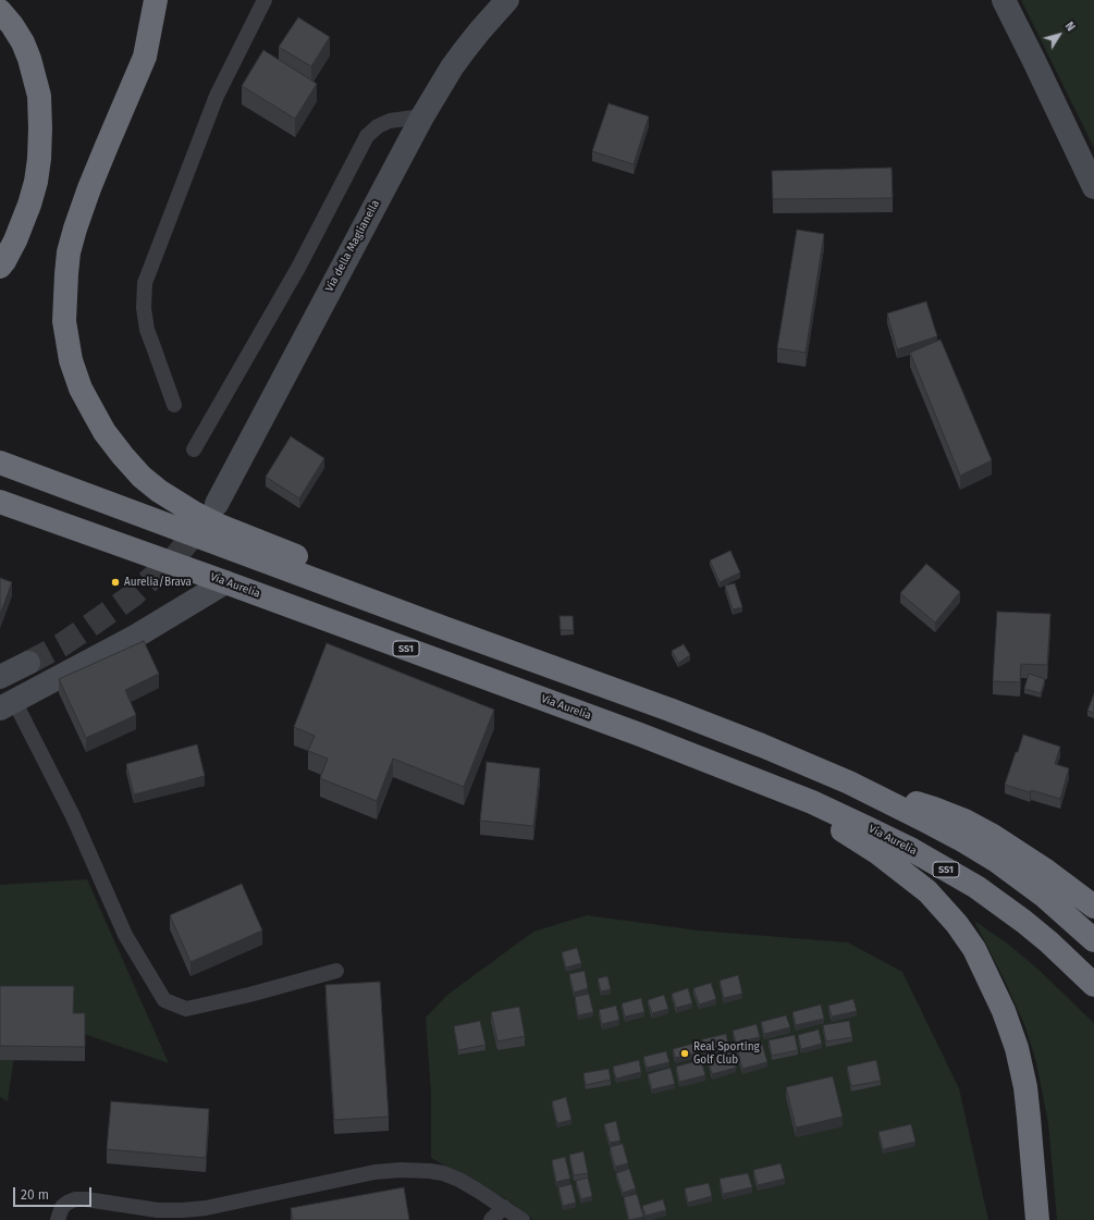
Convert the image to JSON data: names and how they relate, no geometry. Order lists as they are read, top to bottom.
{
  "streets": {
    "highway": ["Via Aurelia", "SS1"],
    "street": ["Via della Maglianella"]
  },
  "places": ["Aurelia/Brava", "Real Sporting Golf Club"],
  "scale_bar": "20 m",
  "north": "top right"
}
